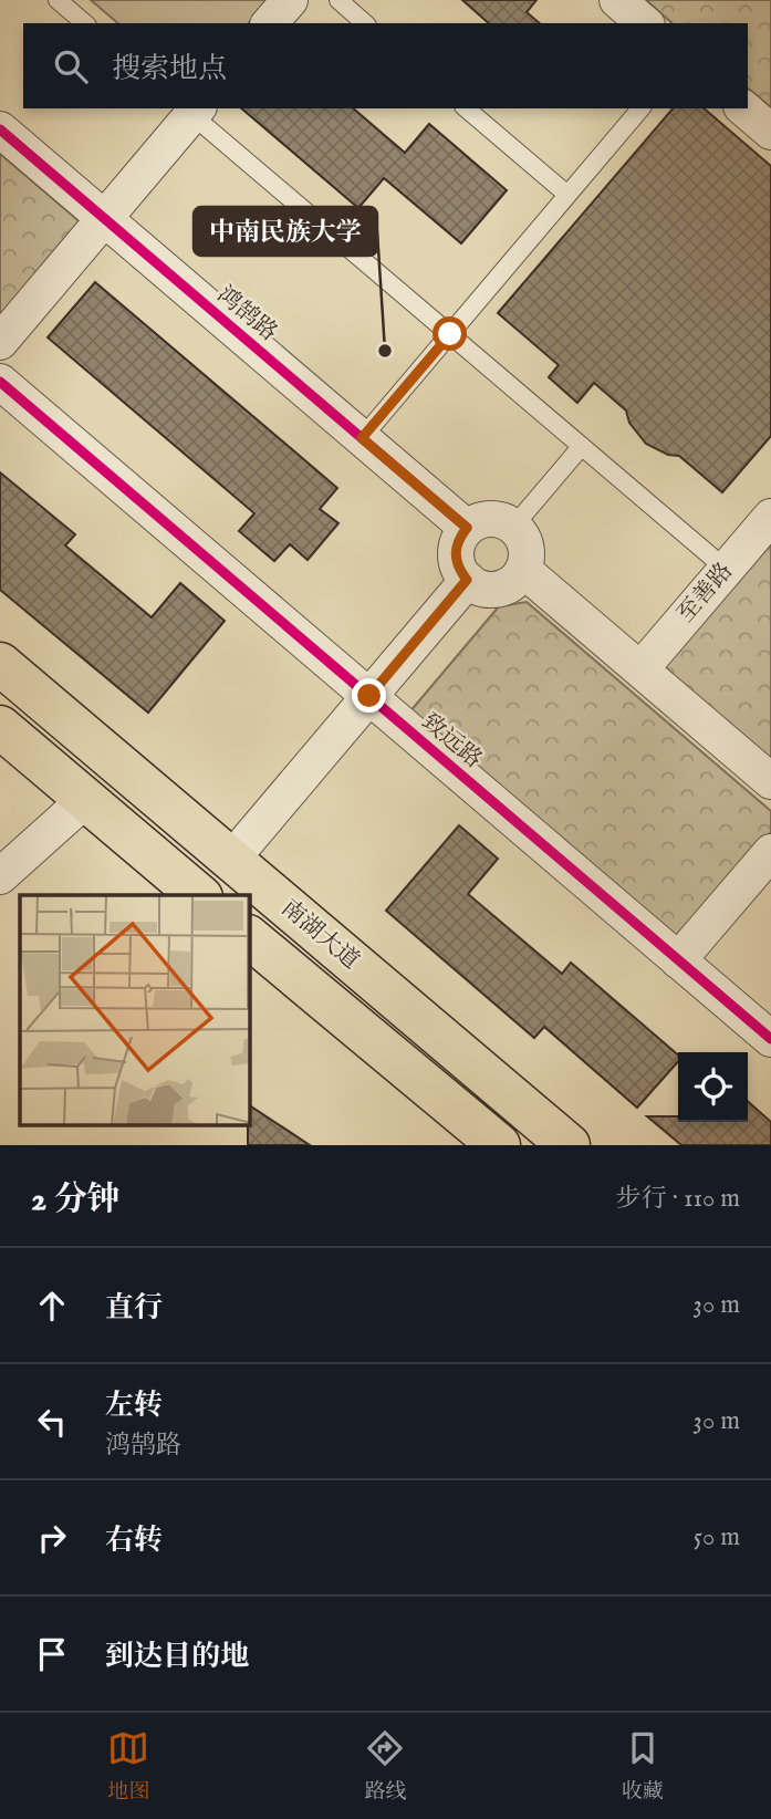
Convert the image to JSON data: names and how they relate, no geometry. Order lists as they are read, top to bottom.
{
  "streets": {
    "main road": ["南湖大道"],
    "street": ["鸿鹄路", "至善路", "致远路"]
  },
  "places": ["中南民族大学"],
  "page": {
    "search": "搜索地点",
    "heading": ["2 分钟", "步行 · 110 m"],
    "list": [
      ["直行", "30 m"],
      ["左转", "鸿鹄路", "30 m"],
      ["右转", "50 m"],
      "到达目的地"
    ],
    "nav": ["地图", "路线", "收藏"]
  }
}
